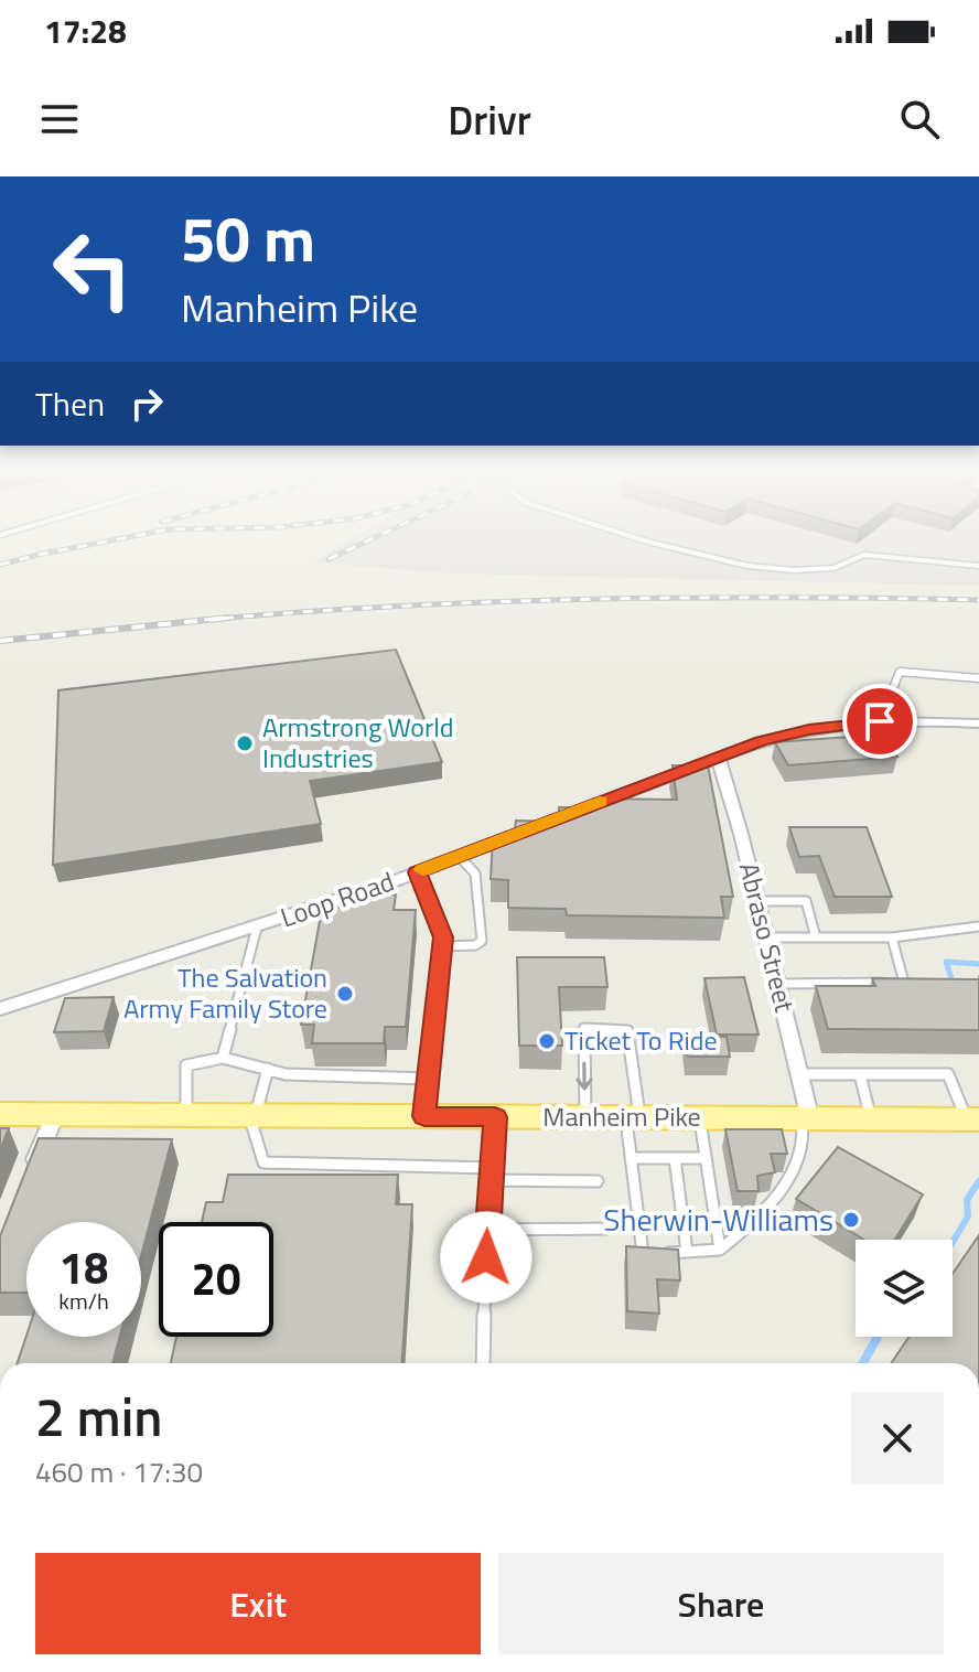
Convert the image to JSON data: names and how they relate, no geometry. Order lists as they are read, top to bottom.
{
  "streets": {
    "main road": ["Manheim Pike"],
    "street": ["Loop Road", "Abraso Street"]
  },
  "crossings": [
    ["Loop Road", "Abraso Street"],
    ["Abraso Street", "Manheim Pike"]
  ],
  "places": [
    "Armstrong World Industries",
    "The Salvation Army Family Store",
    "Ticket To Ride",
    "Sherwin-Williams"
  ],
  "page": {
    "status": "17:28",
    "header": "Drivr",
    "turn": ["50 m", "Manheim Pike"],
    "then": "Then",
    "speed": "18 km/h",
    "limit": "20",
    "heading": ["2 min", "460 m · 17:30"],
    "buttons": ["Exit", "Share"]
  }
}
